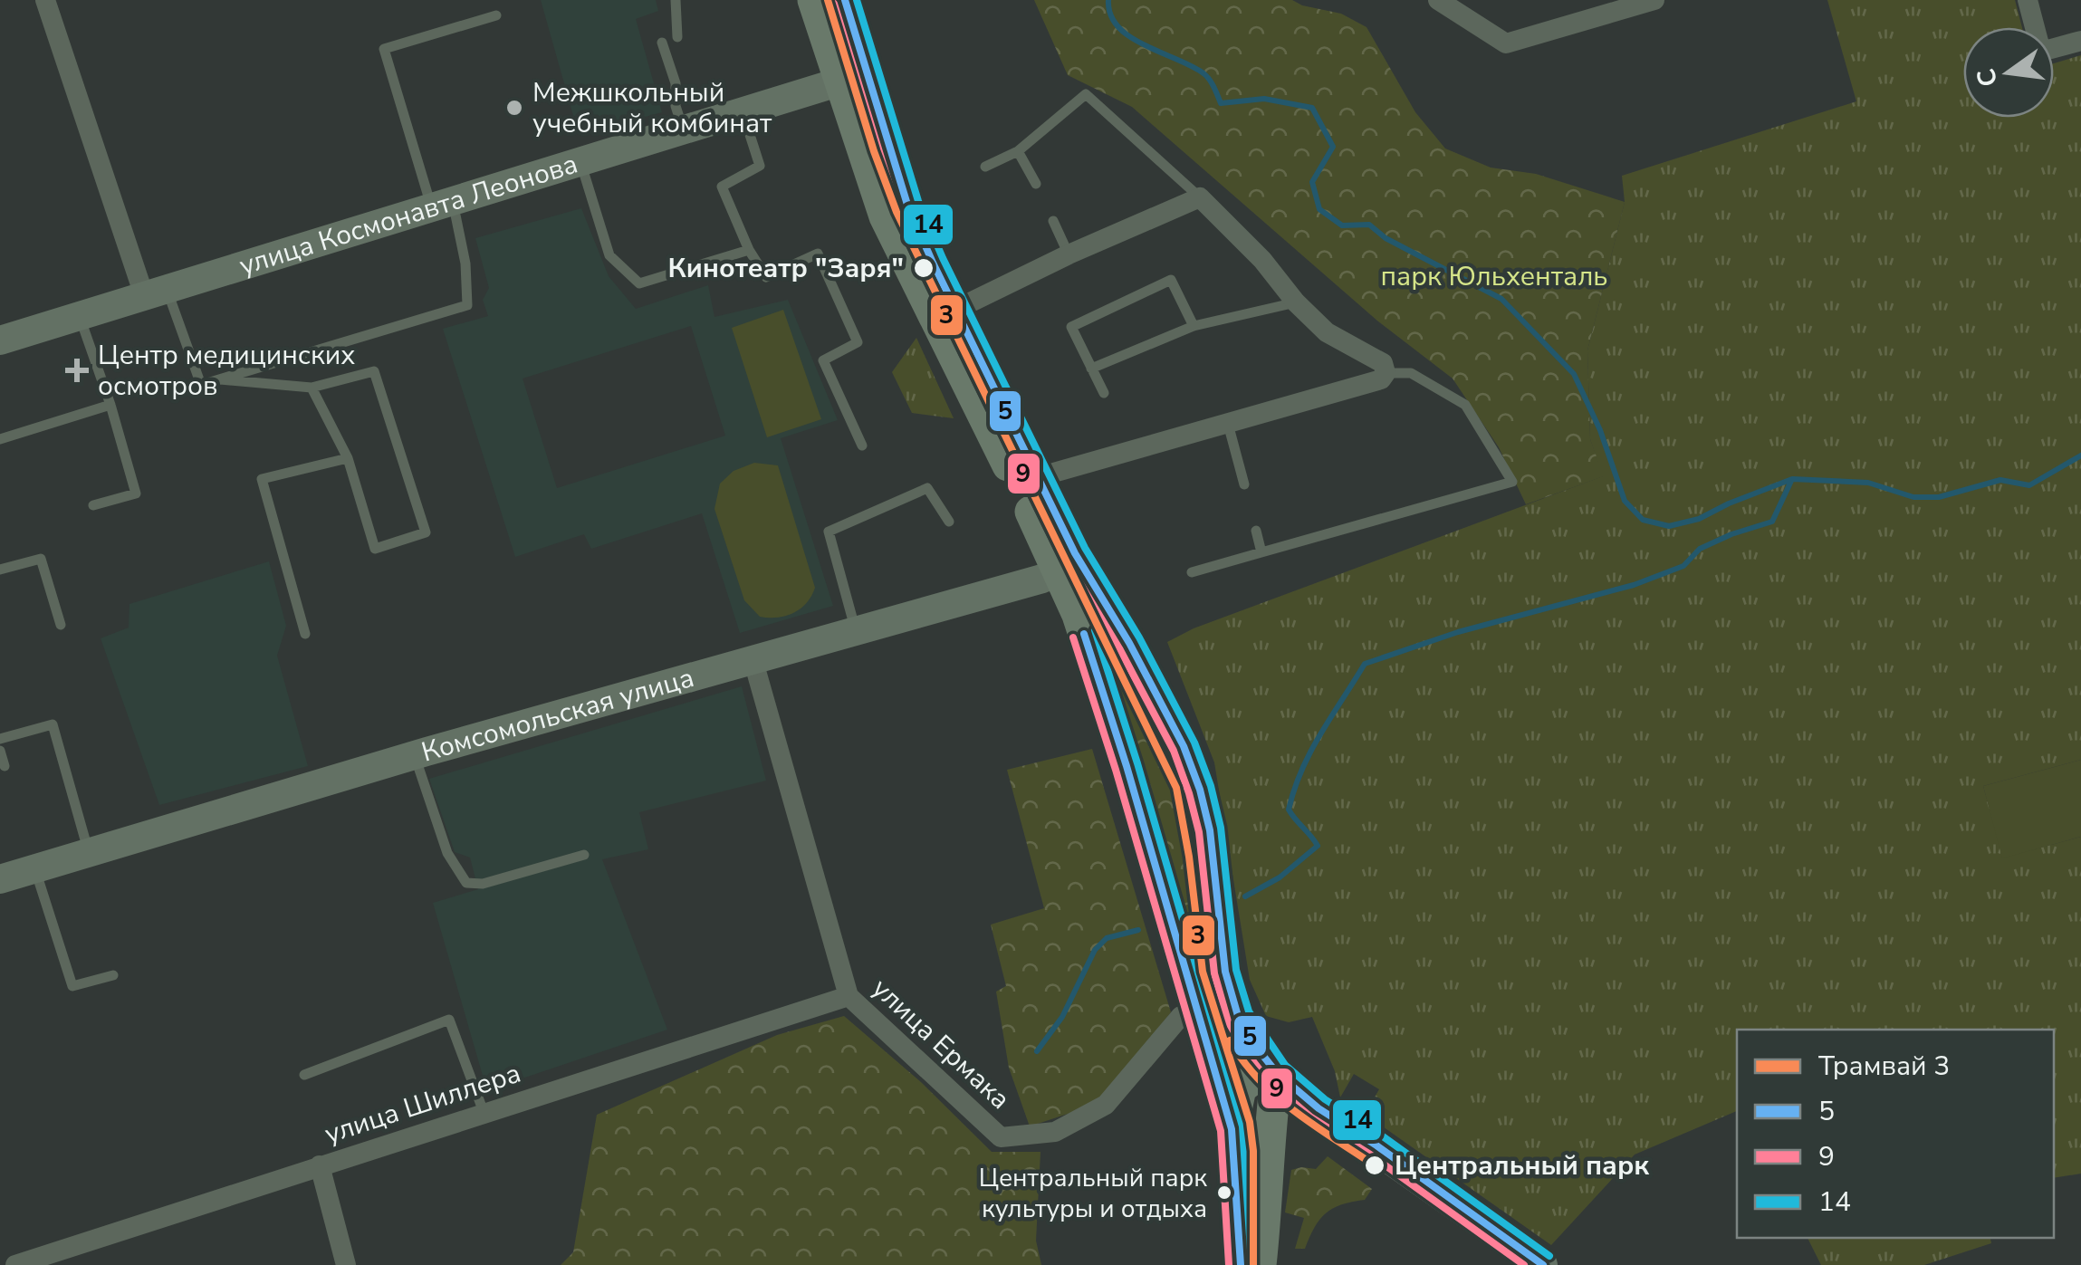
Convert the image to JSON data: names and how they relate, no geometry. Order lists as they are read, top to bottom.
{
  "streets": {
    "main road": ["улица Космонавта Леонова", "Комсомольская улица"],
    "street": ["улица Ермака", "улица Шиллера"]
  },
  "crossings": [
    ["Комсомольская улица", "улица Ермака"],
    ["улица Ермака", "улица Шиллера"]
  ],
  "parks": ["парк Юльхенталь"],
  "places": {
    "other": [
      "Межшкольный учебный комбинат",
      "Кинотеатр \"Заря\"",
      "Центральный парк",
      "Центральный парк культуры и отдыха"
    ],
    "health": ["Центр медицинских осмотров"]
  },
  "lines": [
    "tram line 3",
    "transit line 5",
    "transit line 14",
    "transit line 9"
  ],
  "legend": [
    "Трамвай 3",
    "5",
    "9",
    "14"
  ],
  "north": "left"
}
